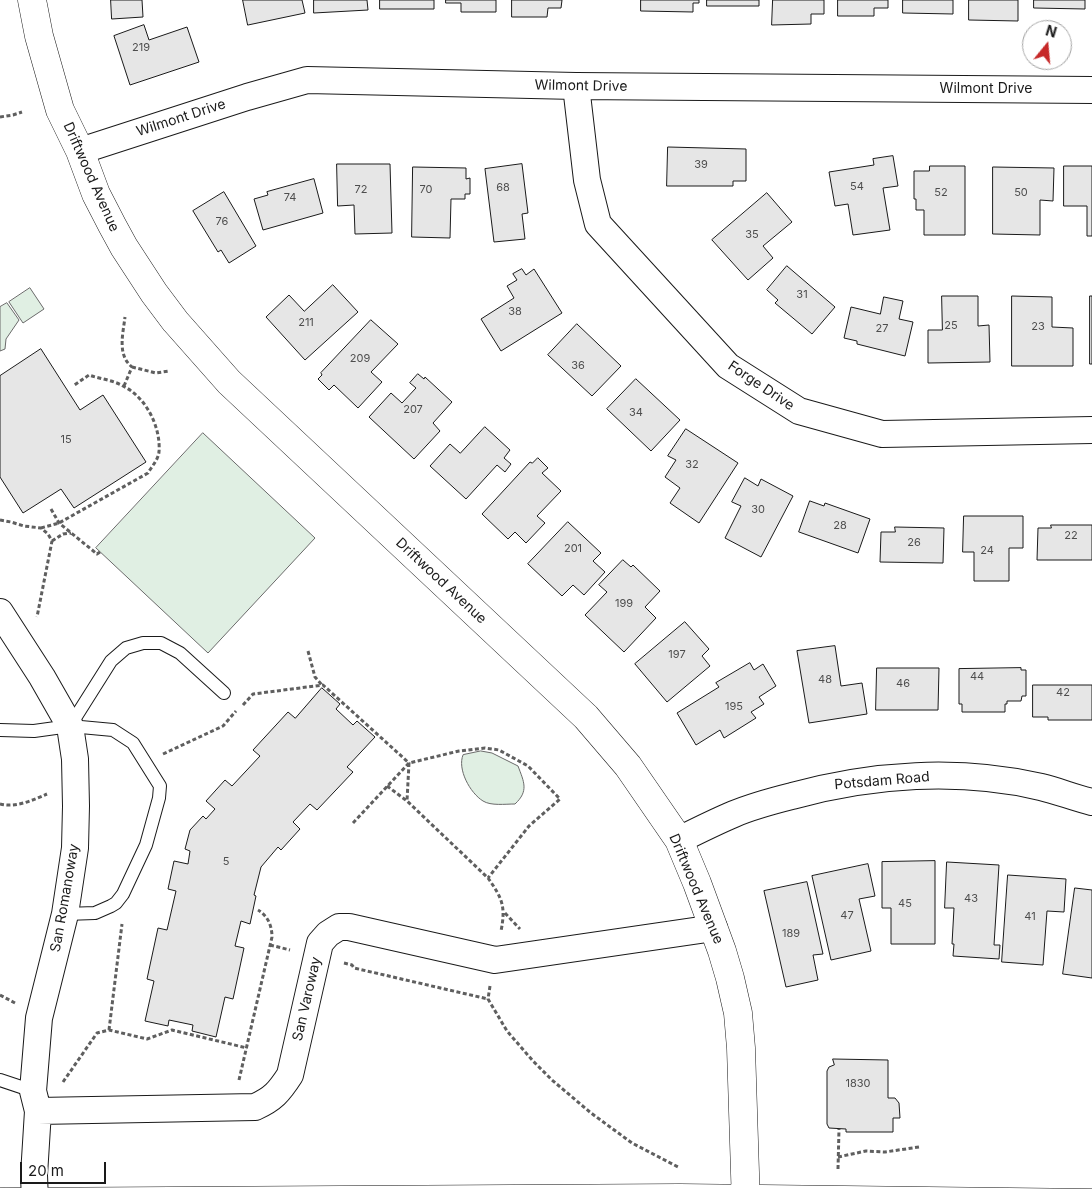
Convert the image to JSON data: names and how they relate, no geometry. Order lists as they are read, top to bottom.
{
  "streets": {
    "street": [
      "Wilmont Drive",
      "Driftwood Avenue",
      "Forge Drive",
      "Potsdam Road",
      "San Romanoway",
      "San Varoway"
    ]
  },
  "crossings": [
    ["Wilmont Drive", "Driftwood Avenue"],
    ["Wilmont Drive", "Forge Drive"],
    ["Driftwood Avenue", "Potsdam Road"],
    ["Driftwood Avenue", "San Varoway"],
    ["San Romanoway", "San Varoway"]
  ],
  "house_numbers": [
    "219",
    "39",
    "54",
    "68",
    "72",
    "70",
    "52",
    "50",
    "74",
    "76",
    "35",
    "31",
    "38",
    "211",
    "25",
    "23",
    "27",
    "209",
    "36",
    "207",
    "34",
    "15",
    "32",
    "30",
    "28",
    "22",
    "26",
    "201",
    "24",
    "199",
    "197",
    "44",
    "48",
    "46",
    "42",
    "195",
    "5",
    "43",
    "45",
    "47",
    "41",
    "189",
    "1830"
  ],
  "scale_bar": "20 m",
  "north": "top"
}
